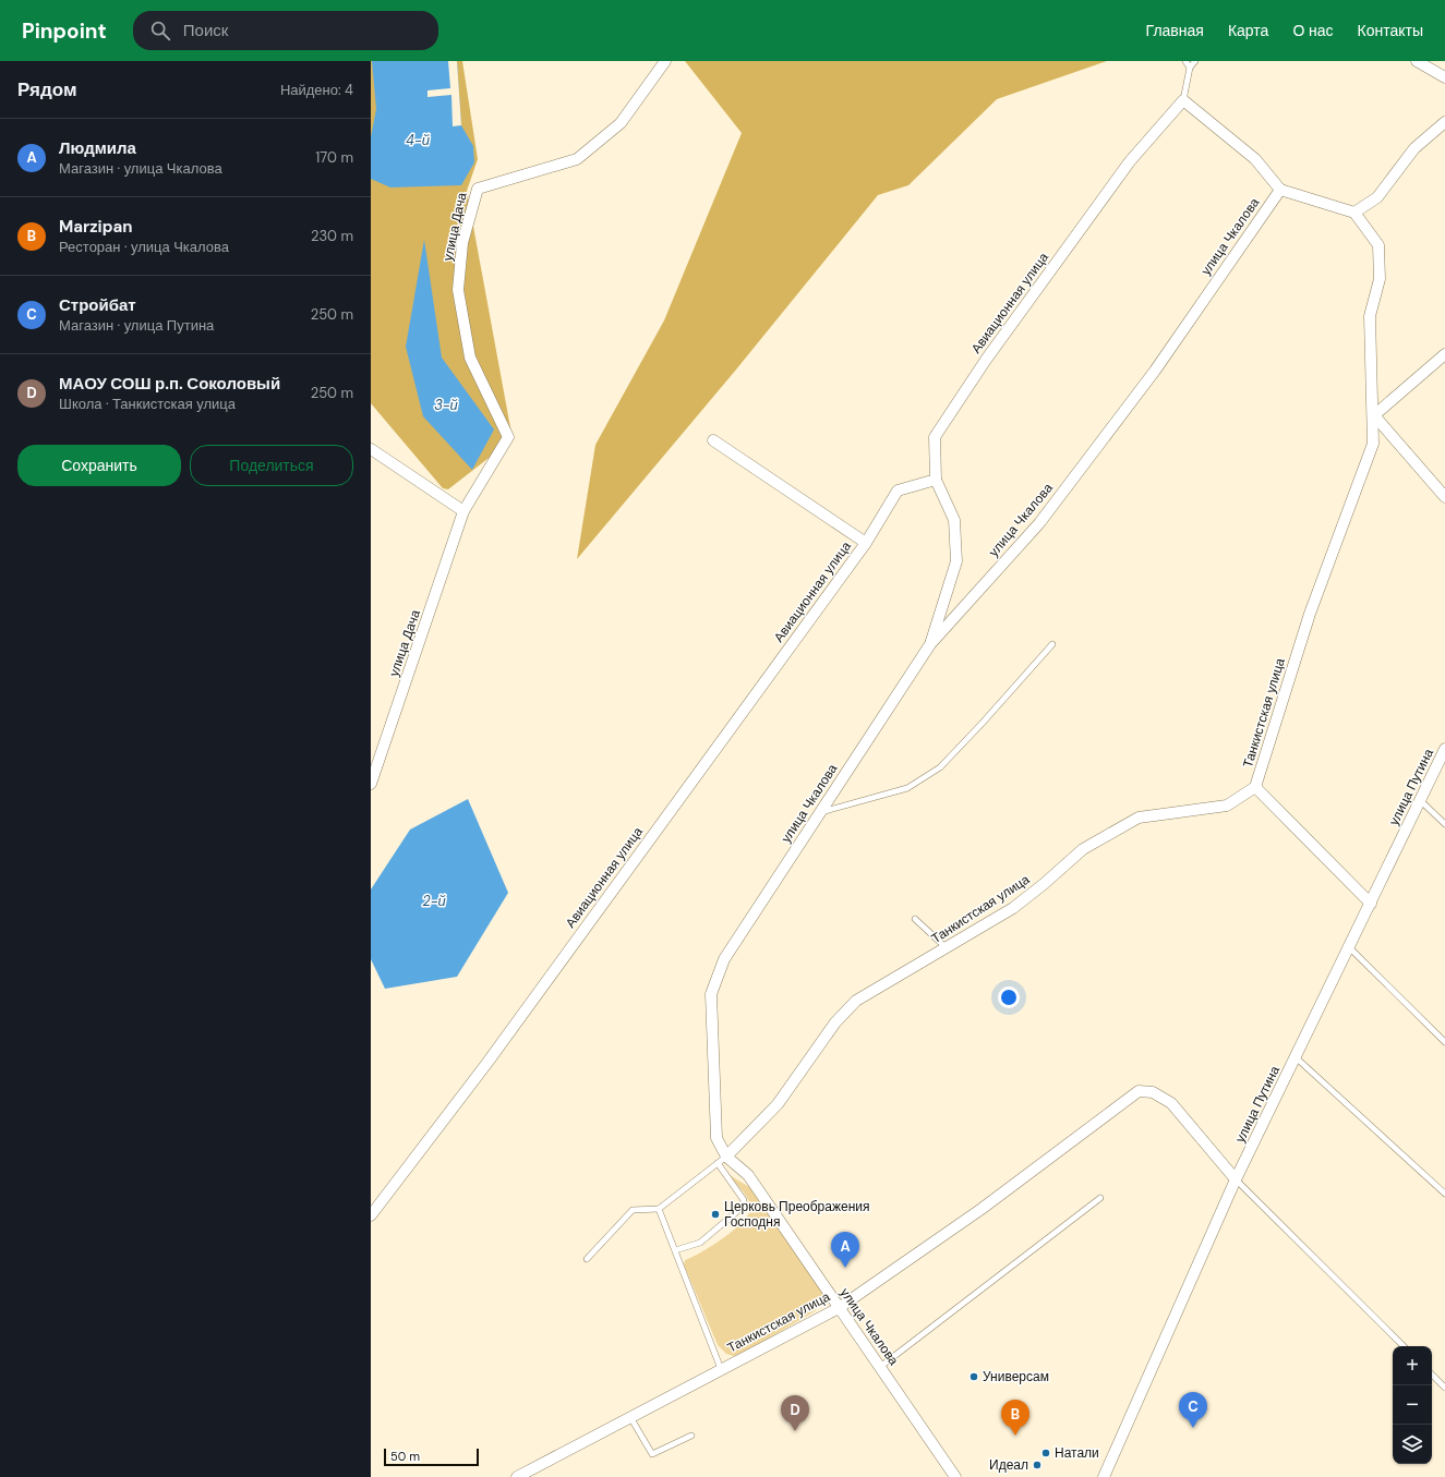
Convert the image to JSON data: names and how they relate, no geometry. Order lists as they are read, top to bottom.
{
  "streets": {
    "street": [
      "улица Дача",
      "улица Чкалова",
      "Авиационная улица",
      "Танкистская улица",
      "улица Путина"
    ]
  },
  "crossings": [
    ["улица Чкалова", "Танкистская улица"],
    ["Танкистская улица", "улица Путина"]
  ],
  "water": ["4-й", "3-й", "2-й"],
  "places": [
    "Церковь Преображения Господня",
    "Универсам",
    "Натали",
    "Идеал"
  ],
  "scale_bar": "50 m",
  "page": {
    "header": "Pinpoint",
    "search": "Поиск",
    "nav": [
      "Главная",
      "Карта",
      "О нас",
      "Контакты"
    ],
    "heading": ["Рядом", "Найдено: 4"],
    "list": [
      {
        "mark": "A",
        "name": "Людмила",
        "note": "Магазин · улица Чкалова",
        "value": "170 m"
      },
      {
        "mark": "B",
        "name": "Marzipan",
        "note": "Ресторан · улица Чкалова",
        "value": "230 m"
      },
      {
        "mark": "C",
        "name": "Стройбат",
        "note": "Магазин · улица Путина",
        "value": "250 m"
      },
      {
        "mark": "D",
        "name": "МАОУ СОШ р.п. Соколовый",
        "note": "Школа · Танкистская улица",
        "value": "250 m"
      }
    ],
    "buttons": ["Сохранить", "Поделиться"],
    "pins": [
      "A",
      "C",
      "D",
      "B"
    ],
    "map_buttons": ["+", "−"],
    "scale": "50 m"
  }
}
